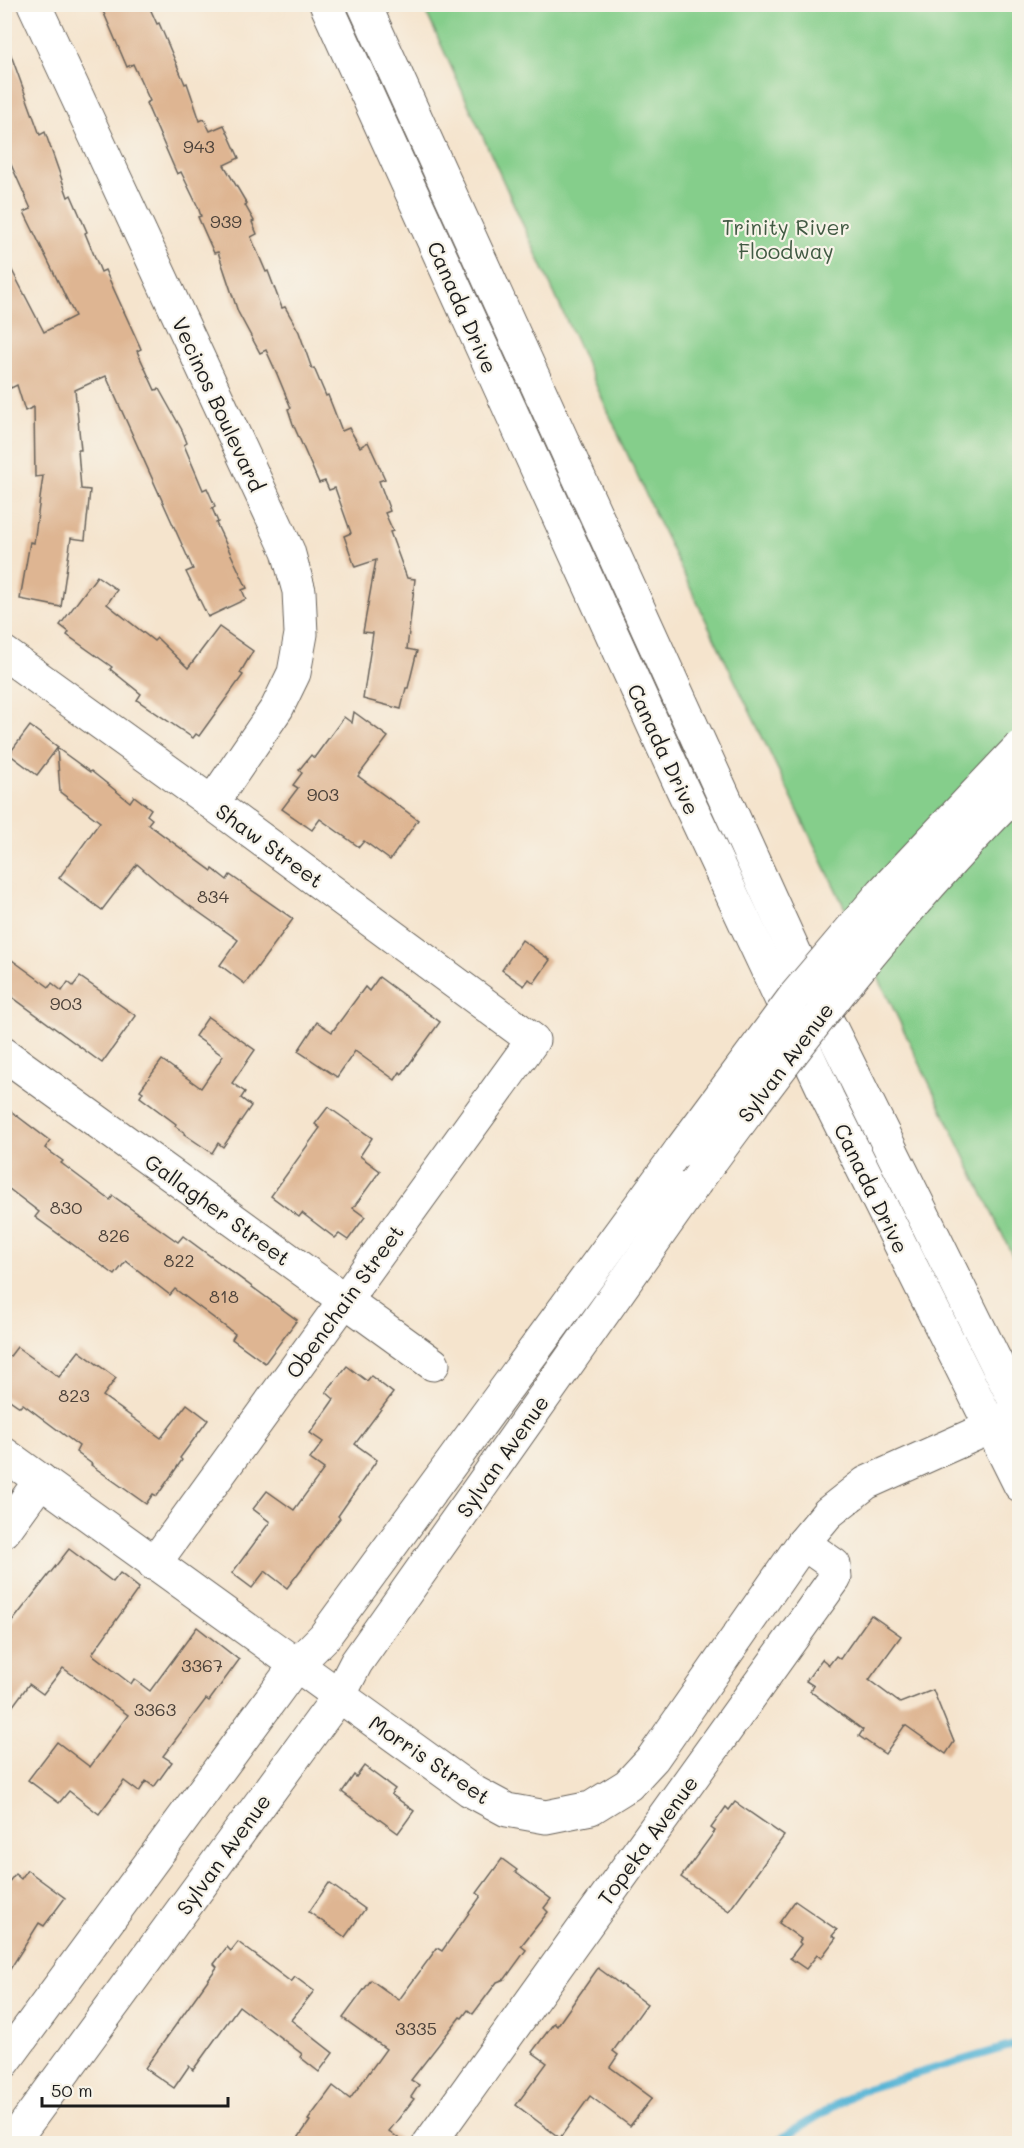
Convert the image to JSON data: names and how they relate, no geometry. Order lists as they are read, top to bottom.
{
  "streets": {
    "street": [
      "Canada Drive",
      "Vecinos Boulevard",
      "Shaw Street",
      "Sylvan Avenue",
      "Gallagher Street",
      "Obenchain Street",
      "Morris Street",
      "Topeka Avenue"
    ]
  },
  "crossings": [
    ["Canada Drive", "Morris Street"],
    ["Vecinos Boulevard", "Shaw Street"],
    ["Shaw Street", "Obenchain Street"],
    ["Sylvan Avenue", "Morris Street"],
    ["Gallagher Street", "Obenchain Street"],
    ["Obenchain Street", "Morris Street"],
    ["Morris Street", "Topeka Avenue"]
  ],
  "parks": ["Trinity River Floodway"],
  "house_numbers": [
    "943",
    "939",
    "903",
    "834",
    "903",
    "830",
    "826",
    "822",
    "818",
    "823",
    "3367",
    "3363",
    "3335"
  ],
  "scale_bar": "50 m"
}
